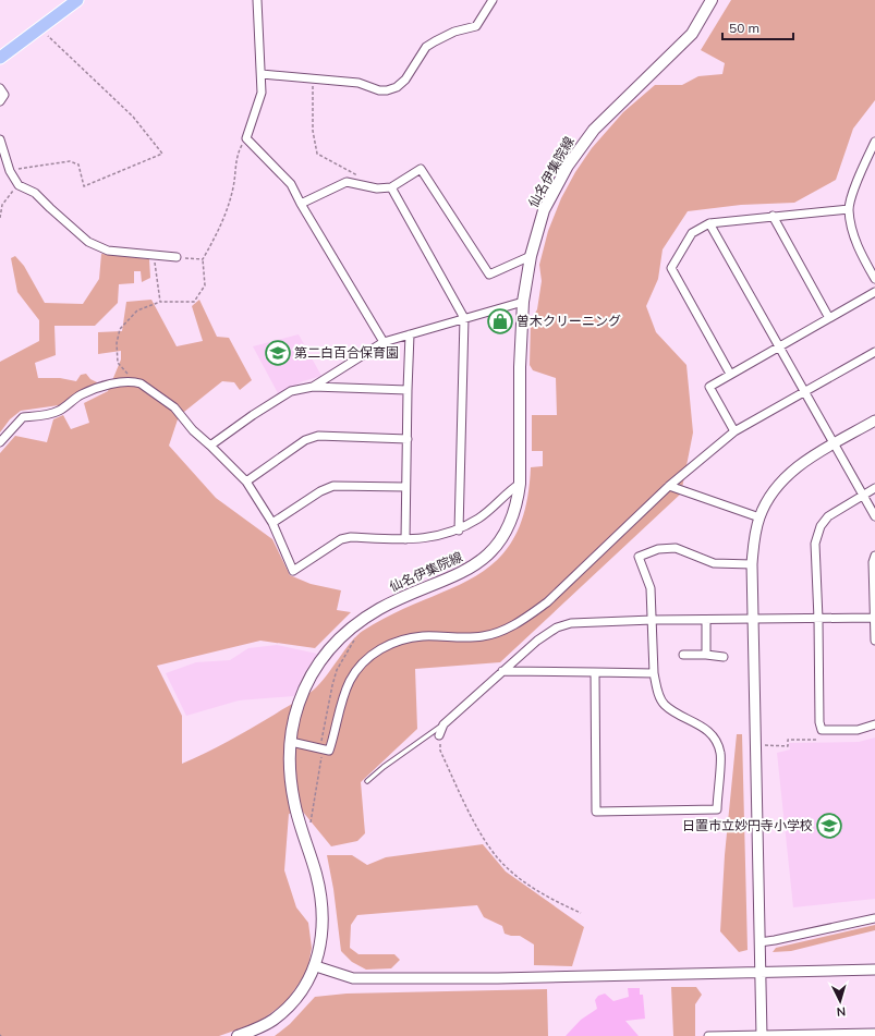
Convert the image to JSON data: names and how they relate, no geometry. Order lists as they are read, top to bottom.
{
  "streets": {
    "main road": ["仙名伊集院線"]
  },
  "places": {
    "shop": ["曽木クリーニング"],
    "school or university": ["第二白百合保育園", "日置市立妙円寺小学校"]
  },
  "scale_bar": "50 m",
  "north": "bottom"
}
